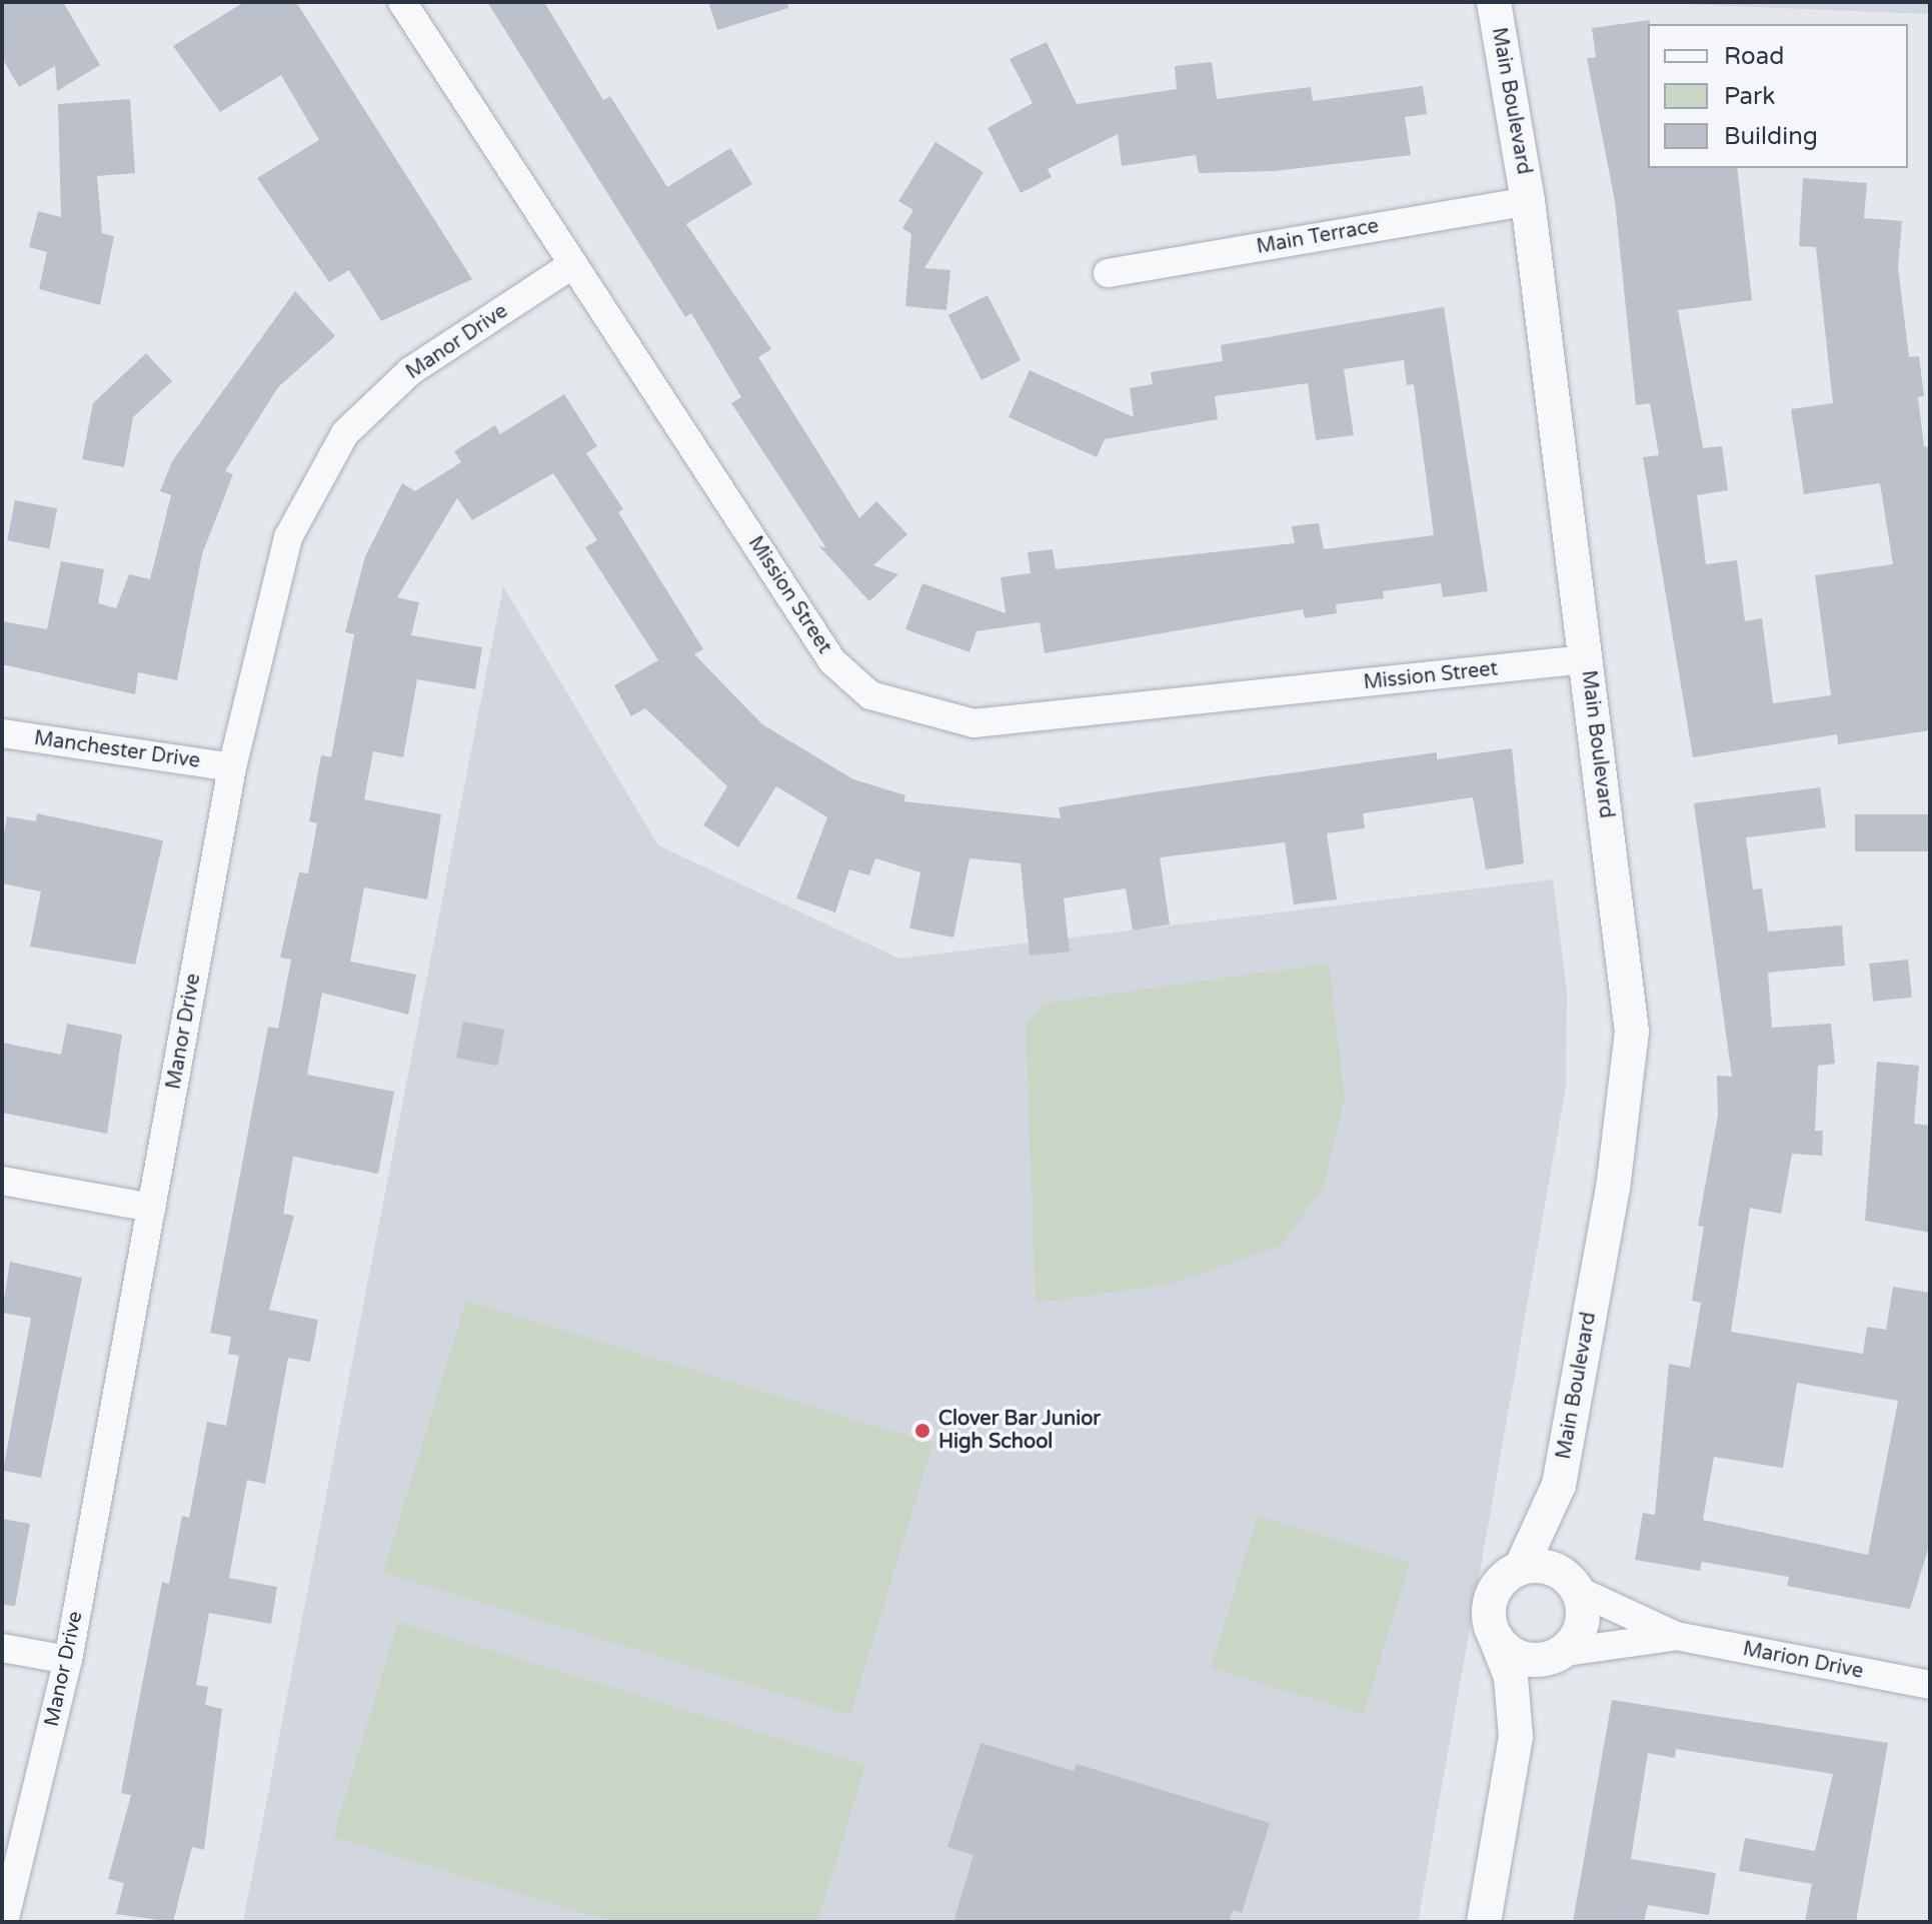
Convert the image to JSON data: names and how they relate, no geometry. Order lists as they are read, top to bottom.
{
  "streets": {
    "street": [
      "Main Boulevard",
      "Main Terrace",
      "Manor Drive",
      "Mission Street",
      "Manchester Drive",
      "Marion Drive"
    ]
  },
  "crossings": [
    ["Main Boulevard", "Main Terrace"],
    ["Main Boulevard", "Mission Street"],
    ["Main Boulevard", "Marion Drive"],
    ["Manor Drive", "Mission Street"],
    ["Manor Drive", "Manchester Drive"]
  ],
  "places": ["Clover Bar Junior High School"],
  "legend": ["Road", "Park", "Building"]
}
